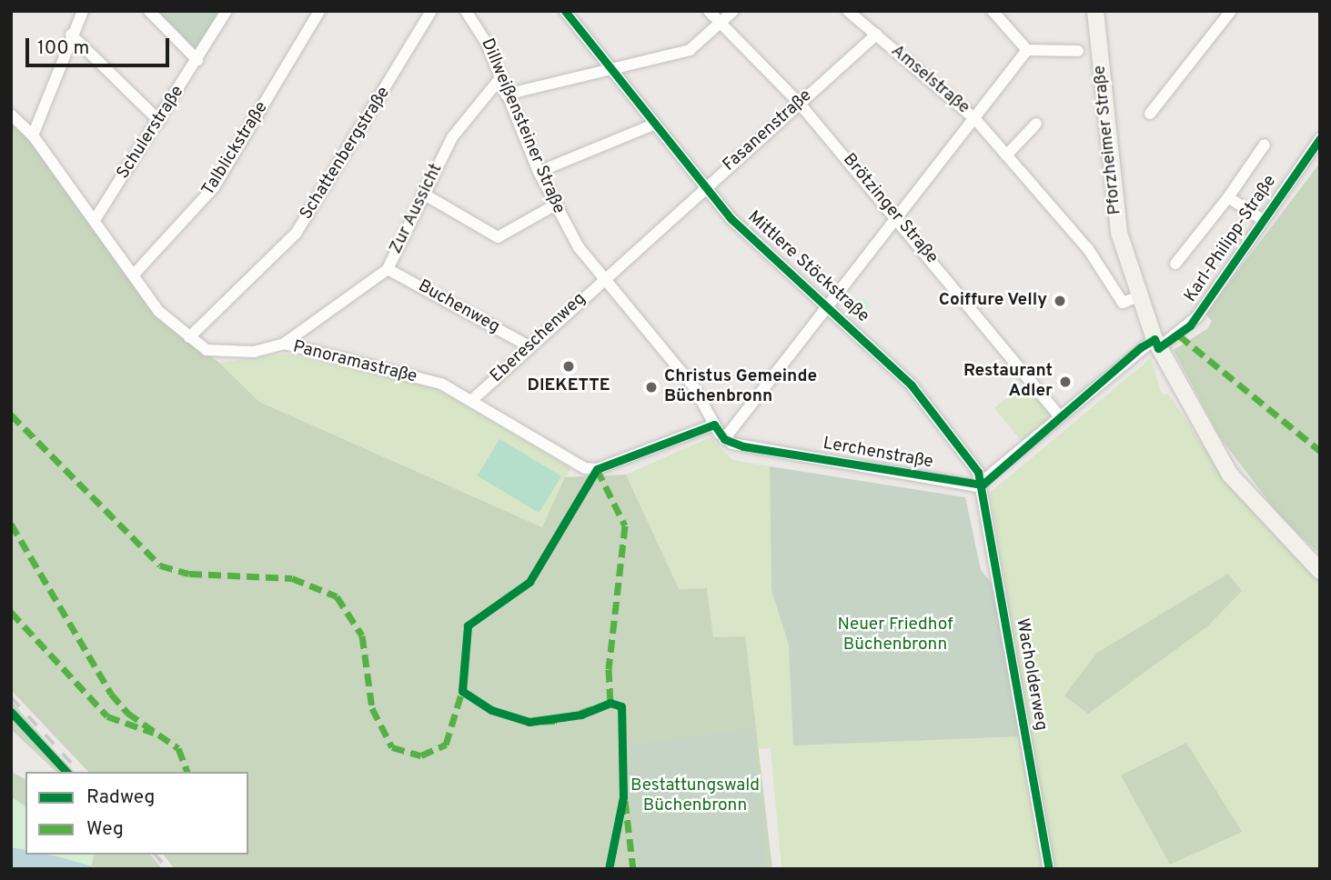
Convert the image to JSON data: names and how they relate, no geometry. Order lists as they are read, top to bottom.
{
  "streets": {
    "main road": ["Pforzheimer Straße"],
    "street": [
      "Amselstraße",
      "Dillweißensteiner Straße",
      "Fasanenstraße",
      "Schulerstraße",
      "Talblickstraße",
      "Schattenbergstraße",
      "Zur Aussicht",
      "Brötzinger Straße",
      "Karl-Philipp-Straße",
      "Mittlere Stöckstraße",
      "Buchenweg",
      "Ebereschenweg",
      "Panoramastraße",
      "Lerchenstraße",
      "Wacholderweg"
    ]
  },
  "crossings": [
    ["Amselstraße", "Fasanenstraße"],
    ["Amselstraße", "Pforzheimer Straße"],
    ["Dillweißensteiner Straße", "Fasanenstraße"],
    ["Dillweißensteiner Straße", "Zur Aussicht"],
    ["Dillweißensteiner Straße", "Ebereschenweg"],
    ["Dillweißensteiner Straße", "Panoramastraße"],
    ["Fasanenstraße", "Brötzinger Straße"],
    ["Fasanenstraße", "Mittlere Stöckstraße"],
    ["Fasanenstraße", "Ebereschenweg"],
    ["Schulerstraße", "Panoramastraße"],
    ["Pforzheimer Straße", "Karl-Philipp-Straße"],
    ["Talblickstraße", "Panoramastraße"],
    ["Schattenbergstraße", "Panoramastraße"],
    ["Zur Aussicht", "Buchenweg"],
    ["Zur Aussicht", "Panoramastraße"],
    ["Mittlere Stöckstraße", "Lerchenstraße"],
    ["Mittlere Stöckstraße", "Wacholderweg"],
    ["Buchenweg", "Ebereschenweg"],
    ["Ebereschenweg", "Panoramastraße"],
    ["Lerchenstraße", "Wacholderweg"]
  ],
  "parks": ["Neuer Friedhof Büchenbronn", "Bestattungswald Büchenbronn"],
  "places": [
    "Coiffure Velly",
    "DIEKETTE",
    "Restaurant Adler",
    "Christus Gemeinde Büchenbronn"
  ],
  "legend": ["Radweg", "Weg"],
  "scale_bar": "100 m"
}
